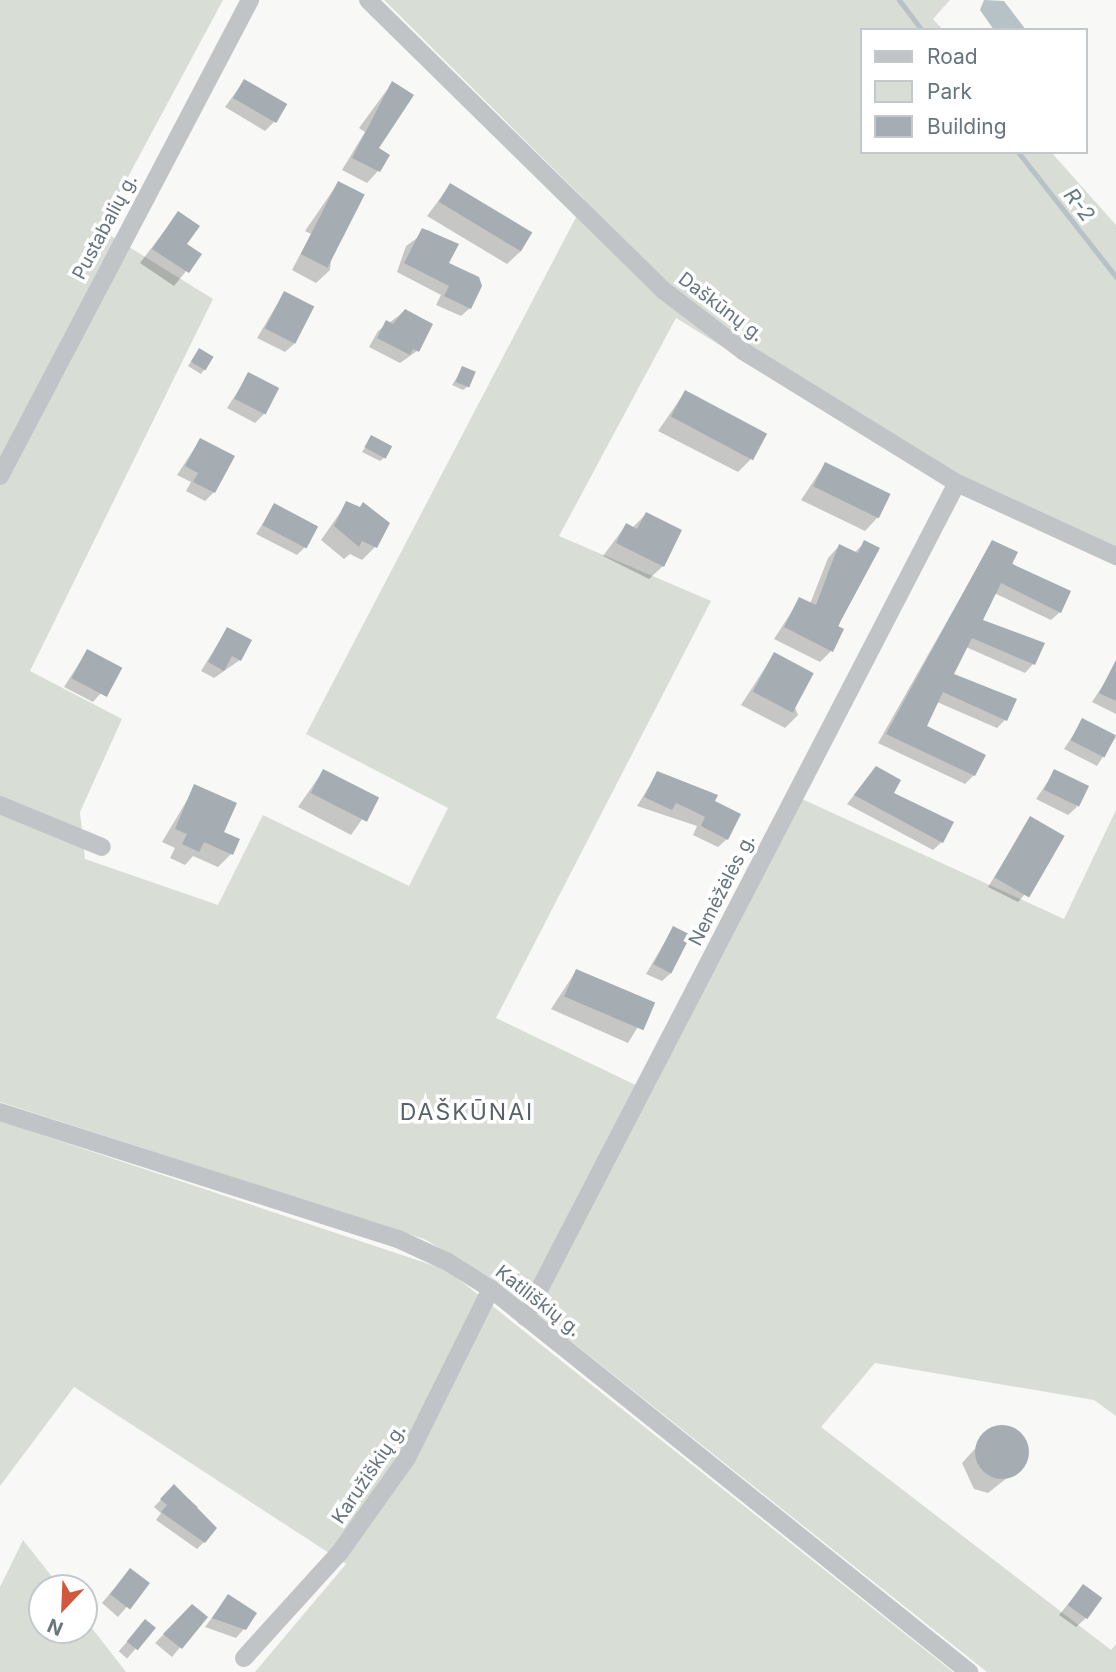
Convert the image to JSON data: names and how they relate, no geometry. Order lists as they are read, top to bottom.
{
  "streets": {
    "street": [
      "Pustabalių g.",
      "Daškūnų g.",
      "Nemėžėlės g.",
      "Katiliškių g.",
      "Karužiškių g."
    ]
  },
  "crossings": [
    ["Daškūnų g.", "Nemėžėlės g."],
    ["Nemėžėlės g.", "Katiliškių g."],
    ["Katiliškių g.", "Karužiškių g."]
  ],
  "districts": ["DAŠKŪNAI"],
  "water": ["R-2"],
  "legend": ["Road", "Park", "Building"],
  "north": "bottom left"
}
